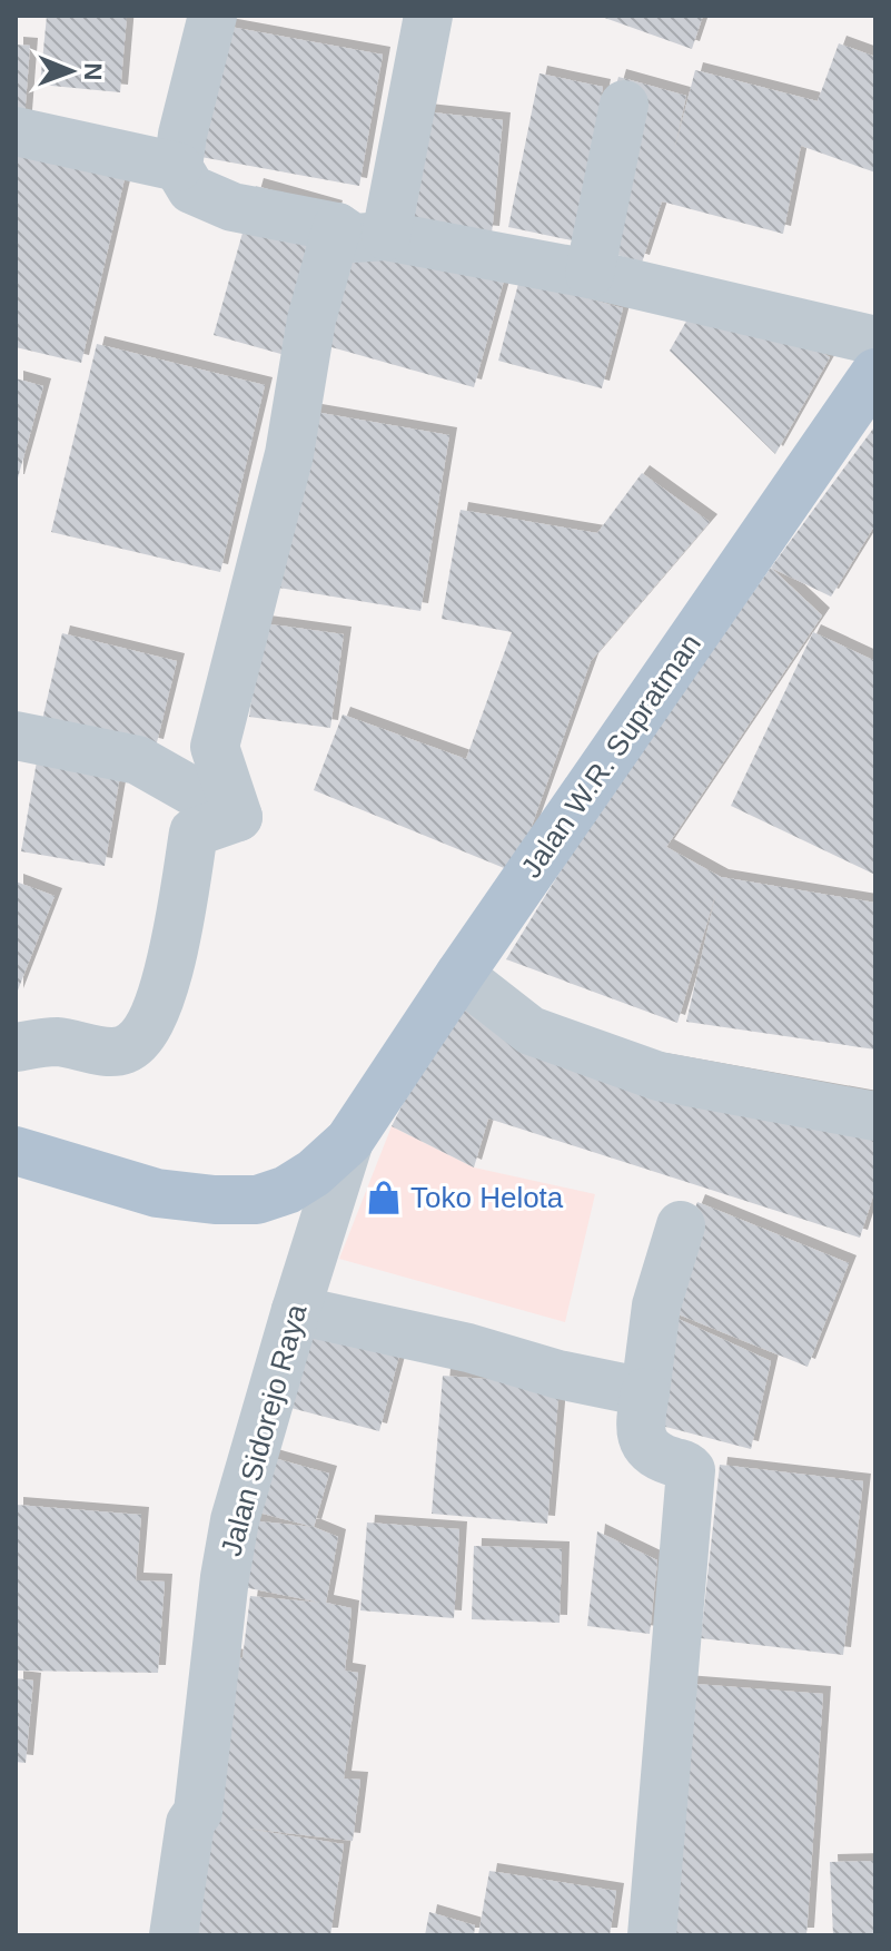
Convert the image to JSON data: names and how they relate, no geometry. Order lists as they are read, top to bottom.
{
  "streets": {
    "main road": ["Jalan W.R. Supratman"],
    "street": ["Jalan Sidorejo Raya"]
  },
  "crossings": [
    ["Jalan W.R. Supratman", "Jalan Sidorejo Raya"]
  ],
  "places": {
    "shop": ["Toko Helota"]
  },
  "north": "right"
}
